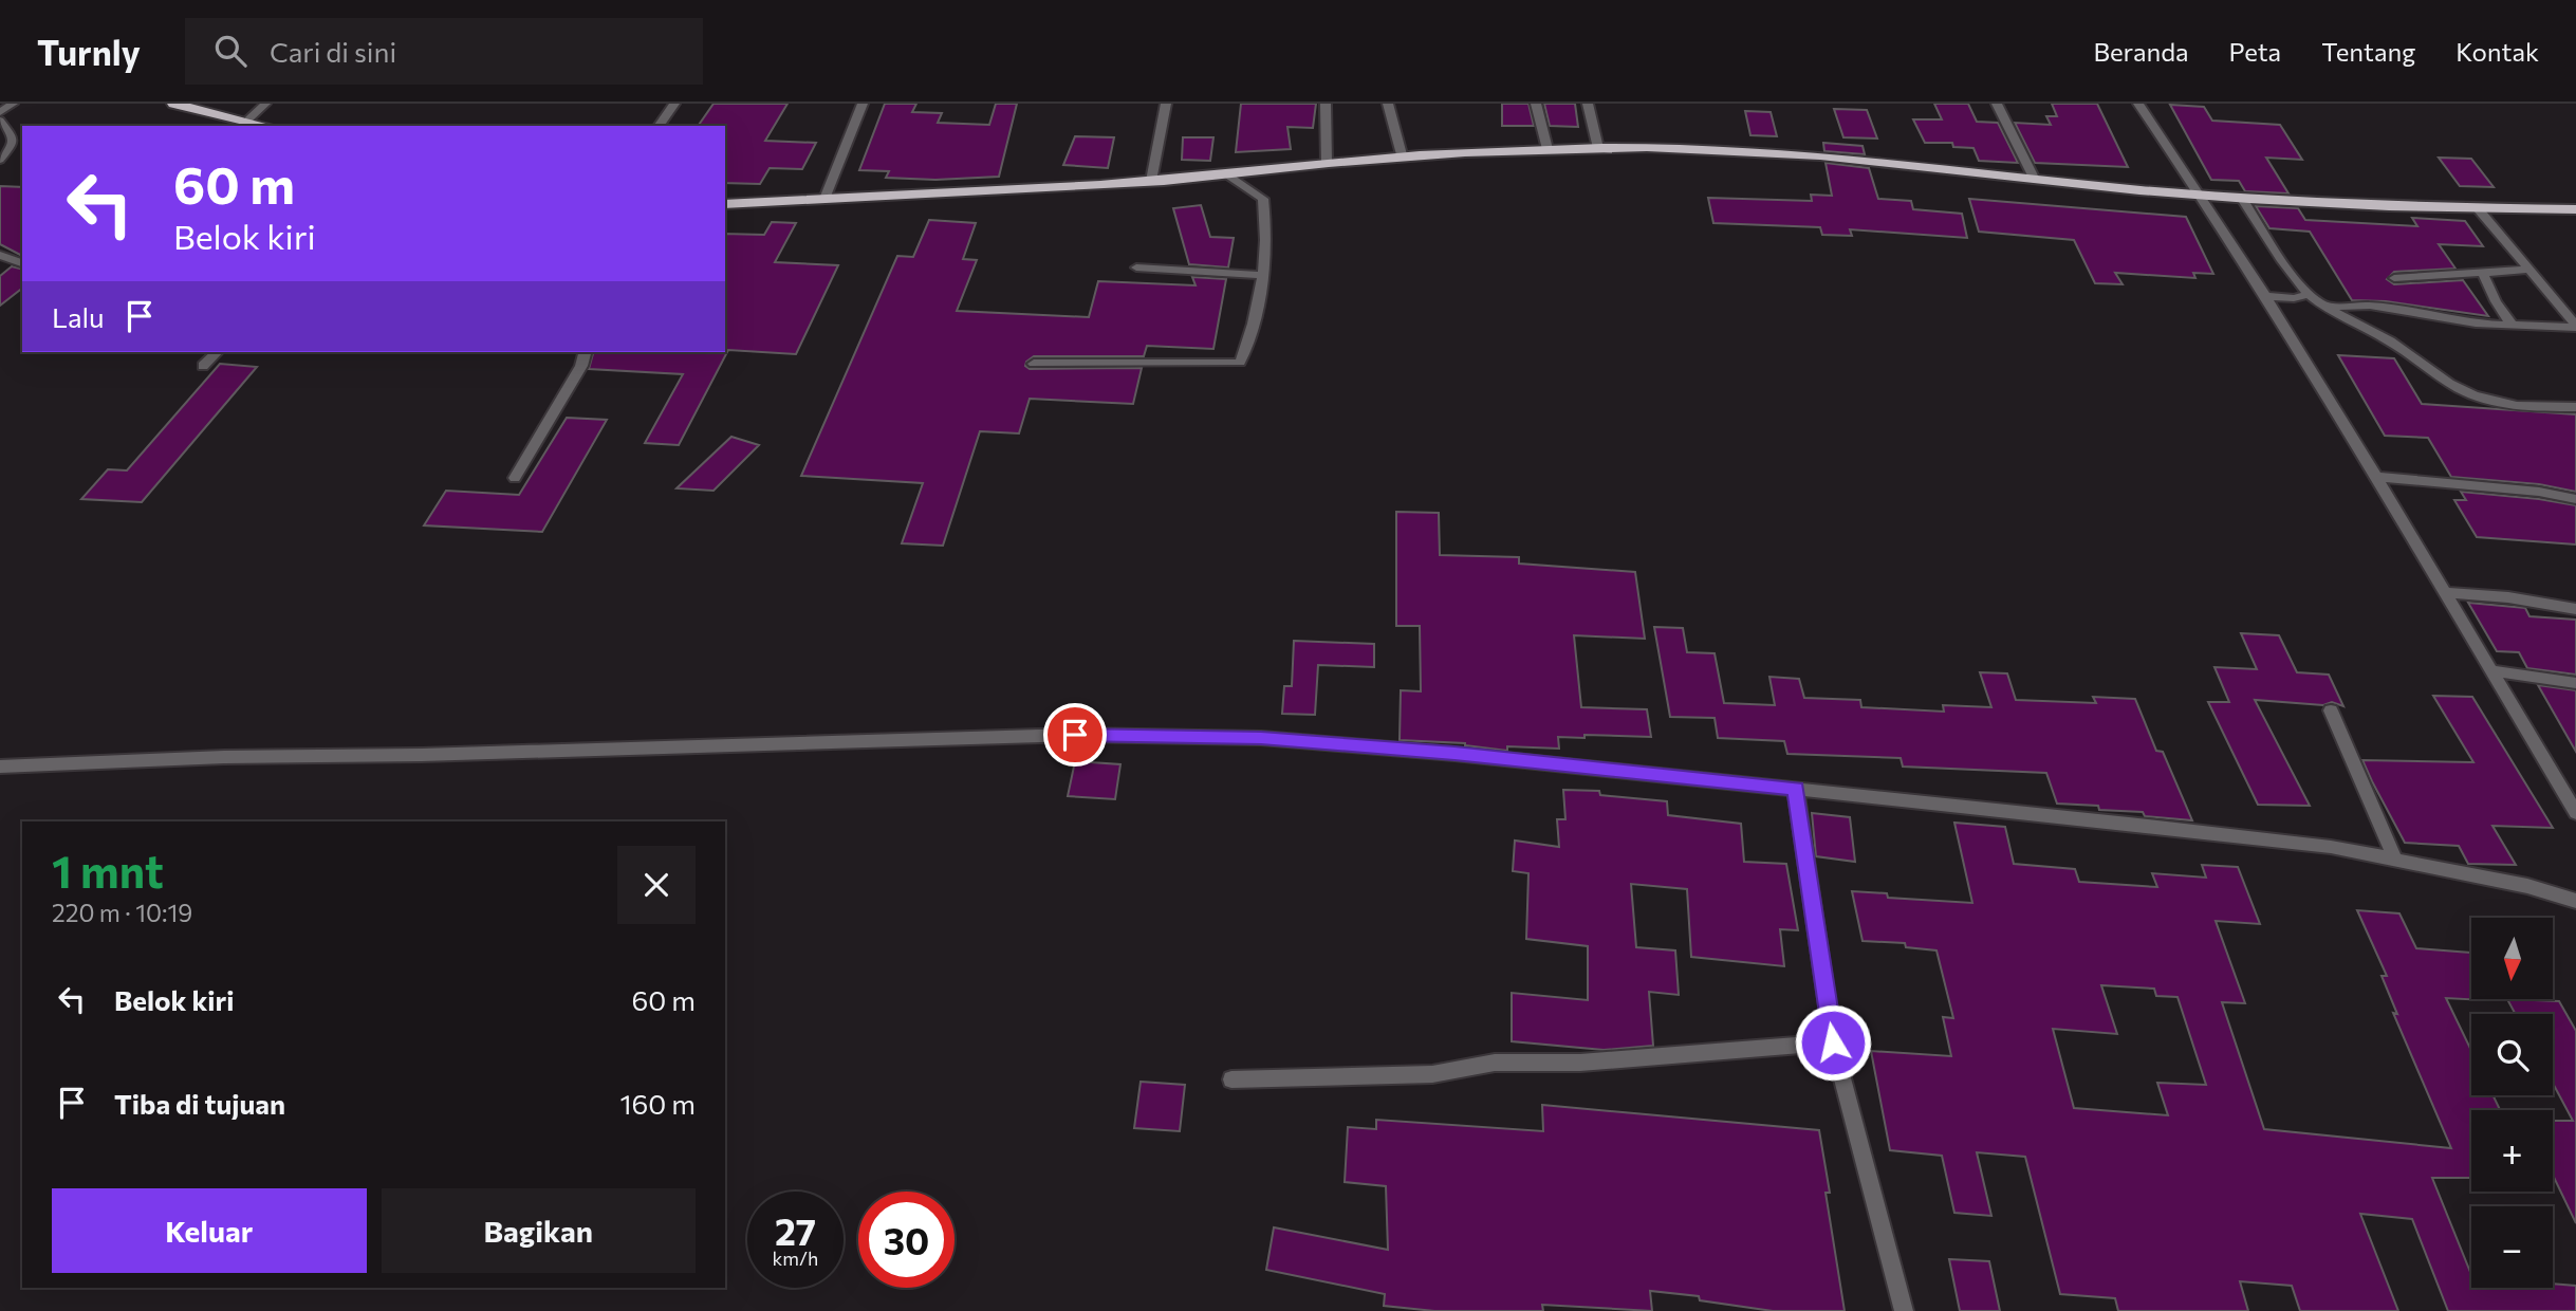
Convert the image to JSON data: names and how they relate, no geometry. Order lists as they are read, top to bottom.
{
  "north": "bottom",
  "page": {
    "header": "Turnly",
    "search": "Cari di sini",
    "nav": [
      "Beranda",
      "Peta",
      "Tentang",
      "Kontak"
    ],
    "turn": ["60 m", "Belok kiri"],
    "then": "Lalu",
    "heading": ["1 mnt", "220 m · 10:19"],
    "map_buttons": ["+", "−"],
    "list": [
      {
        "name": "Belok kiri",
        "value": "60 m"
      },
      {
        "name": "Tiba di tujuan",
        "value": "160 m"
      }
    ],
    "buttons": ["Keluar", "Bagikan"],
    "speed": "27 km/h",
    "limit": "30"
  }
}
